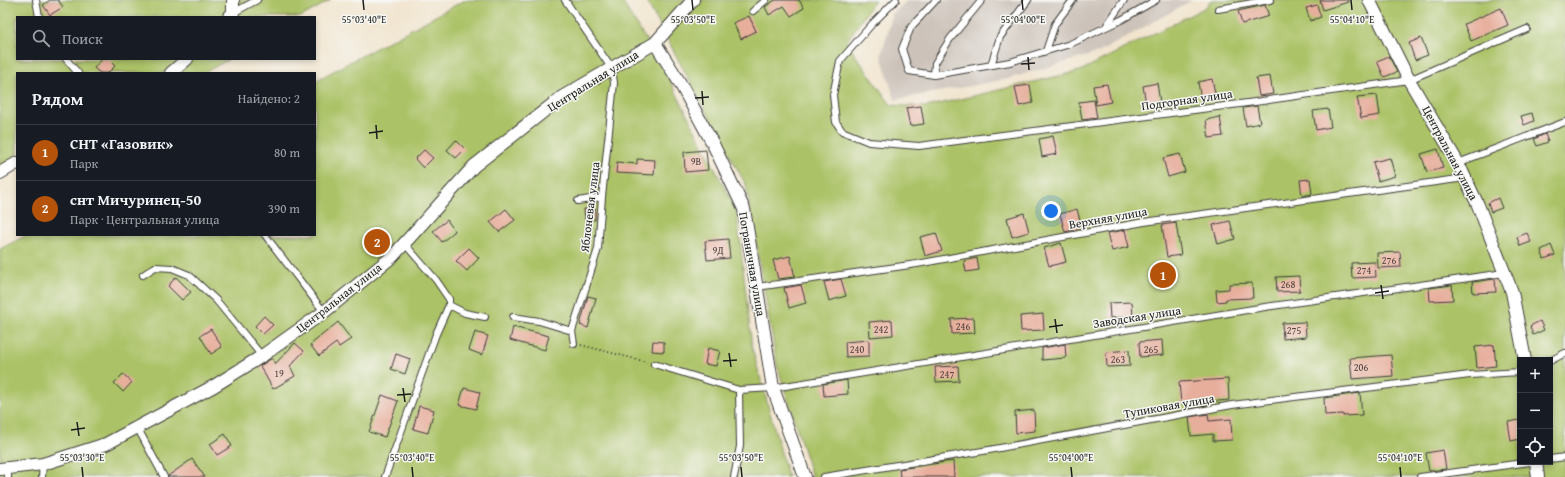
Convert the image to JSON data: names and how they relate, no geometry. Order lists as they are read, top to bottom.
{
  "streets": {
    "street": ["Центральная улица", "Пограничная улица"],
    "lane": [
      "Подгорная улица",
      "Яблоневая улица",
      "Верхняя улица",
      "Заводская улица",
      "Тупиковая улица"
    ]
  },
  "crossings": [
    ["Центральная улица", "Подгорная улица"],
    ["Центральная улица", "Яблоневая улица"],
    ["Центральная улица", "Верхняя улица"],
    ["Центральная улица", "Пограничная улица"],
    ["Центральная улица", "Заводская улица"],
    ["Верхняя улица", "Пограничная улица"],
    ["Пограничная улица", "Заводская улица"]
  ],
  "house_numbers": [
    "9В",
    "9Д",
    "276",
    "274",
    "268",
    "246",
    "242",
    "275",
    "240",
    "265",
    "263",
    "206",
    "19",
    "247"
  ],
  "page": {
    "search": "Поиск",
    "heading": ["Рядом", "Найдено: 2"],
    "list": [
      {
        "mark": "1",
        "name": "СНТ «Газовик»",
        "note": "Парк",
        "value": "80 m"
      },
      {
        "mark": "2",
        "name": "снт Мичуринец-50",
        "note": "Парк · Центральная улица",
        "value": "390 m"
      }
    ],
    "pins": ["2", "1"],
    "map_buttons": ["+", "−"]
  },
  "coordinates": [
    "55°03'40\"E",
    "55°03'50\"E",
    "55°04'00\"E",
    "55°04'10\"E",
    "55°03'30\"E"
  ]
}
